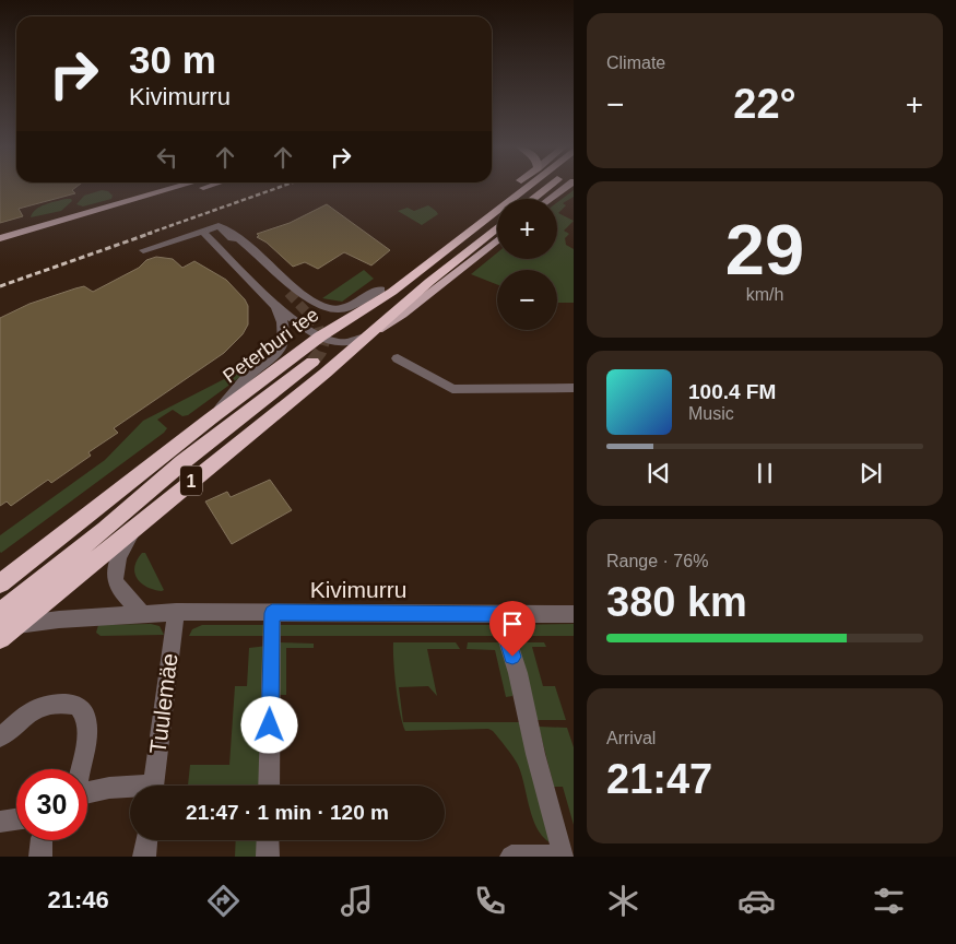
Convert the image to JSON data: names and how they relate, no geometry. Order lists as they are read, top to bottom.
{
  "streets": {
    "highway": ["Peterburi tee", "1"],
    "street": ["Kivimurru", "Tuulemäe"]
  },
  "crossings": [
    ["Peterburi tee", "1"],
    ["1", "Kivimurru"],
    ["Kivimurru", "Tuulemäe"]
  ],
  "page": {
    "tile": [
      "Climate",
      ["29", "km/h"],
      ["Range · 76%", "380 km"],
      ["Arrival", "21:47"]
    ],
    "turn": ["30 m", "Kivimurru"],
    "heat": ["−", "22°", "+"],
    "map_buttons": ["+", "−"],
    "song": ["100.4 FM", "Music"],
    "limit": "30",
    "trip": "21:47 · 1 min · 120 m",
    "tabs": "21:46"
  }
}
